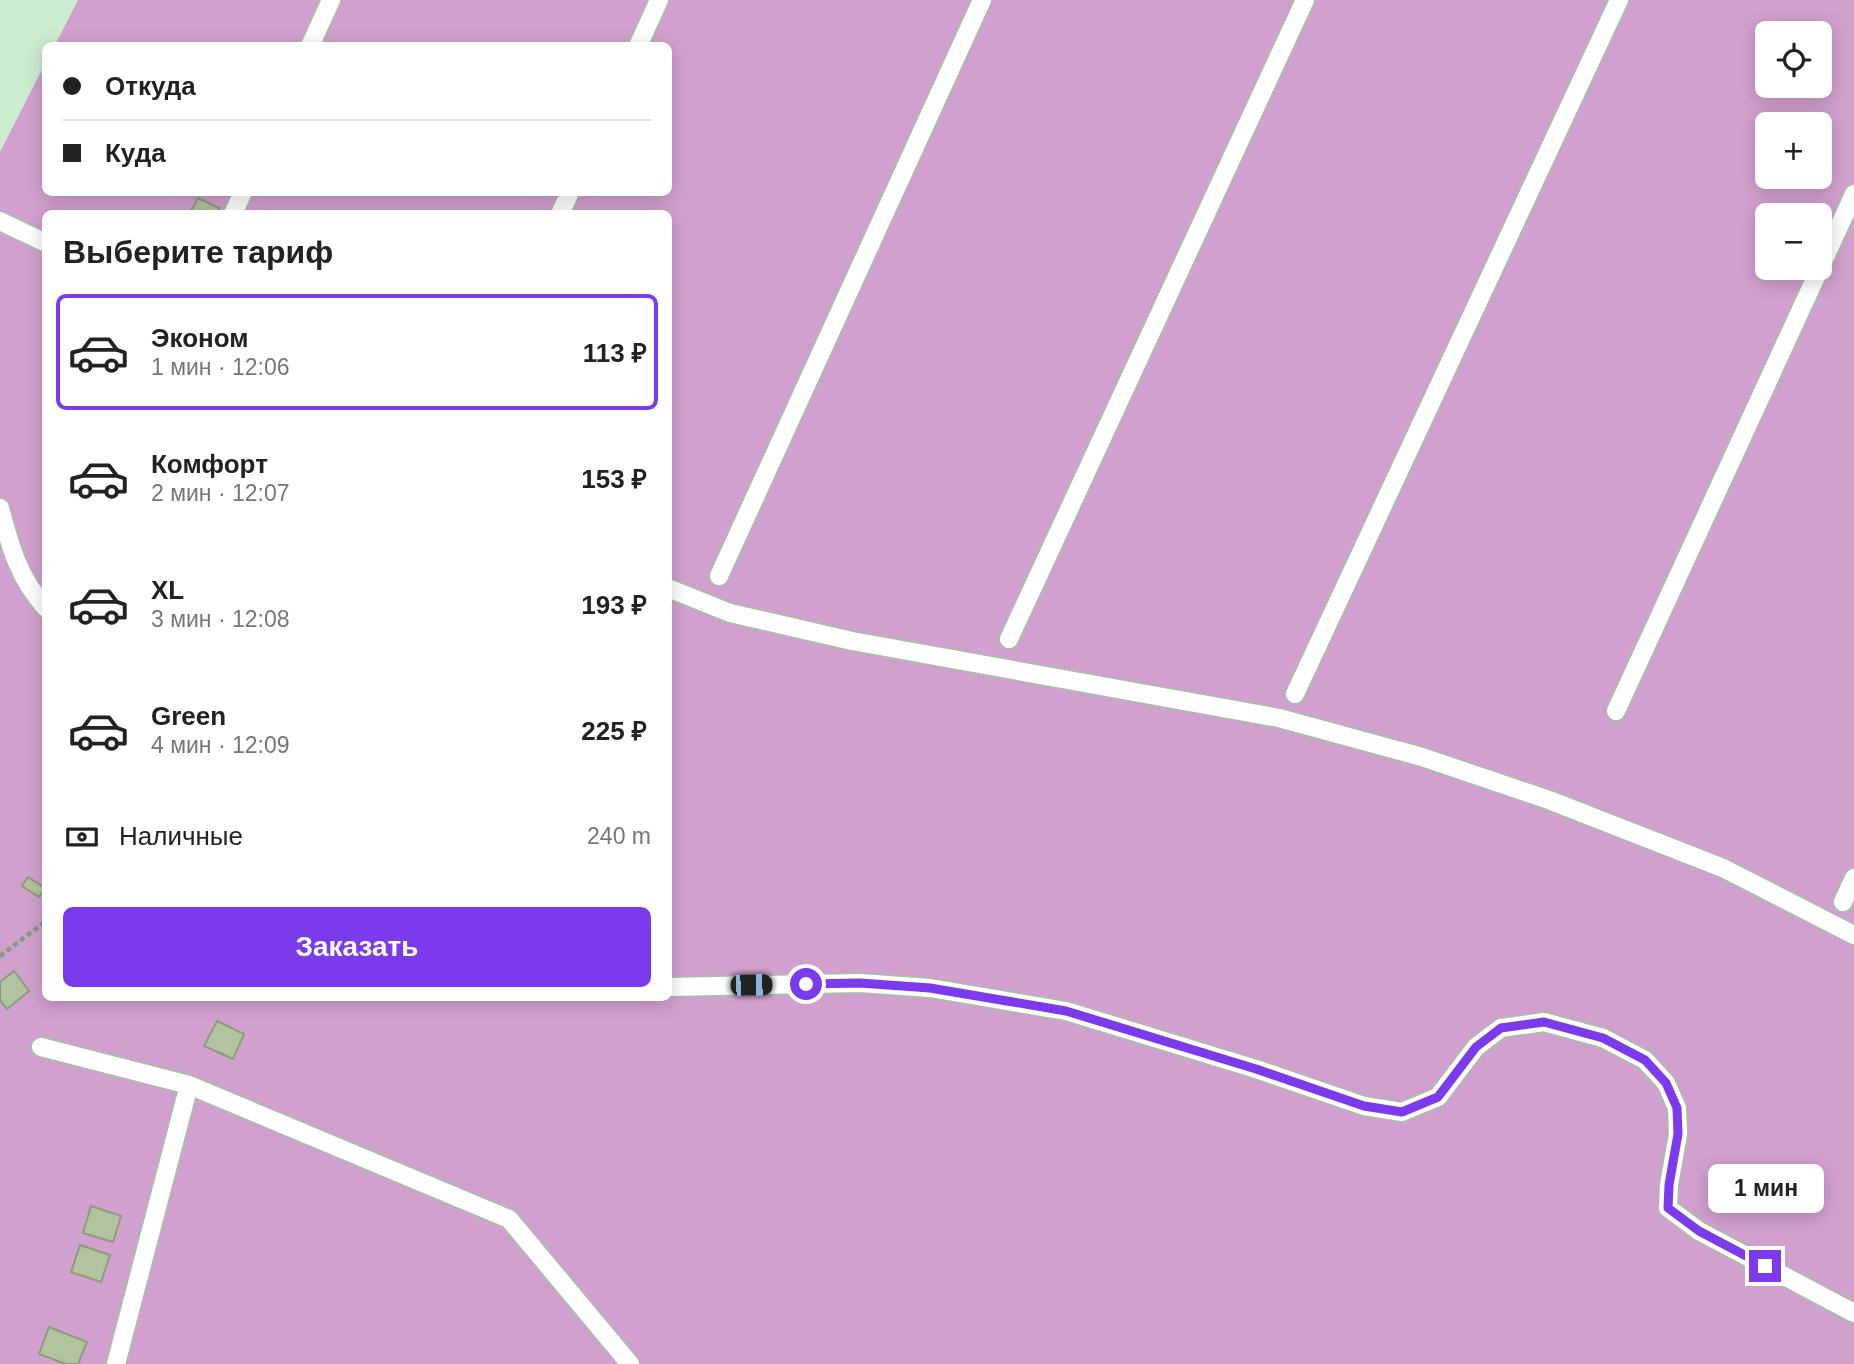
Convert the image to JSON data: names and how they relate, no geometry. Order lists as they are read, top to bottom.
{
  "page": {
    "map_buttons": ["+", "−"],
    "banner": ["Откуда", "Куда"],
    "heading": "Выберите тариф",
    "list": [
      {
        "name": "Эконом",
        "note": "1 мин · 12:06",
        "value": "113 ₽"
      },
      {
        "name": "Комфорт",
        "note": "2 мин · 12:07",
        "value": "153 ₽"
      },
      {
        "name": "XL",
        "note": "3 мин · 12:08",
        "value": "193 ₽"
      },
      {
        "name": "Green",
        "note": "4 мин · 12:09",
        "value": "225 ₽"
      }
    ],
    "pay": ["Наличные", "240 m"],
    "buttons": "Заказать",
    "bubble": "1 мин"
  }
}
